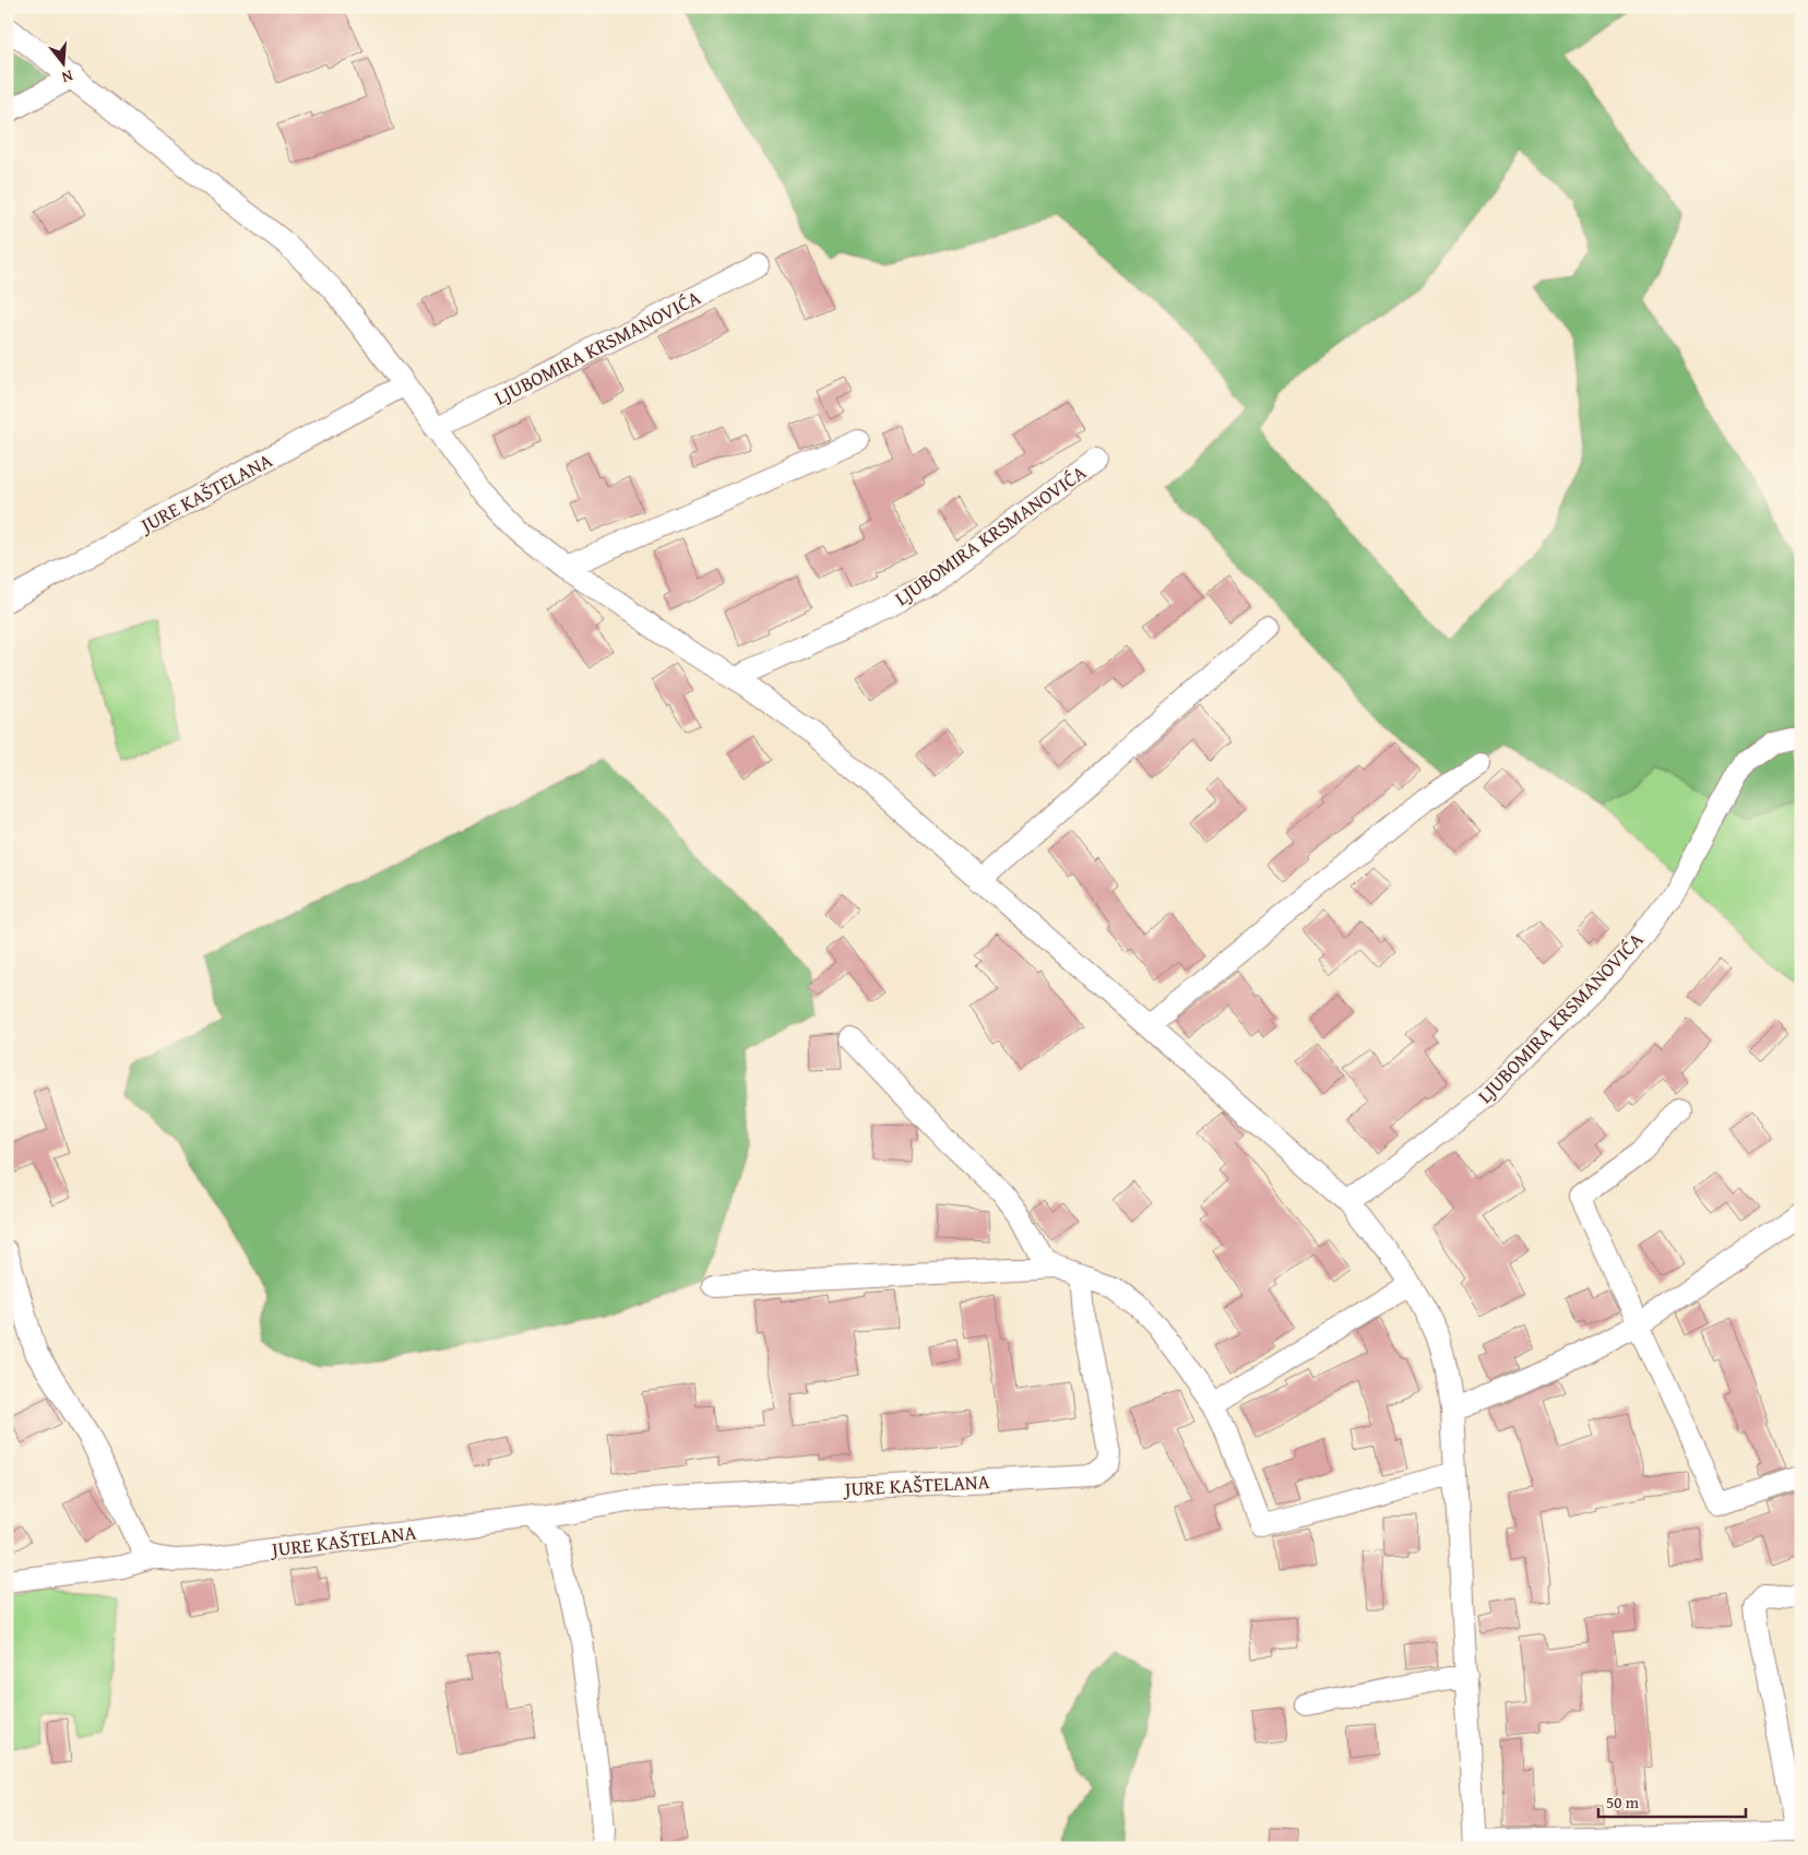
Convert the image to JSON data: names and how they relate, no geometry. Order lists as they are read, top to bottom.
{
  "streets": {
    "street": ["LJUBOMIRA KRSMANOVIĆA", "JURE KAŠTELANA"]
  },
  "scale_bar": "50 m",
  "north": "bottom"
}
